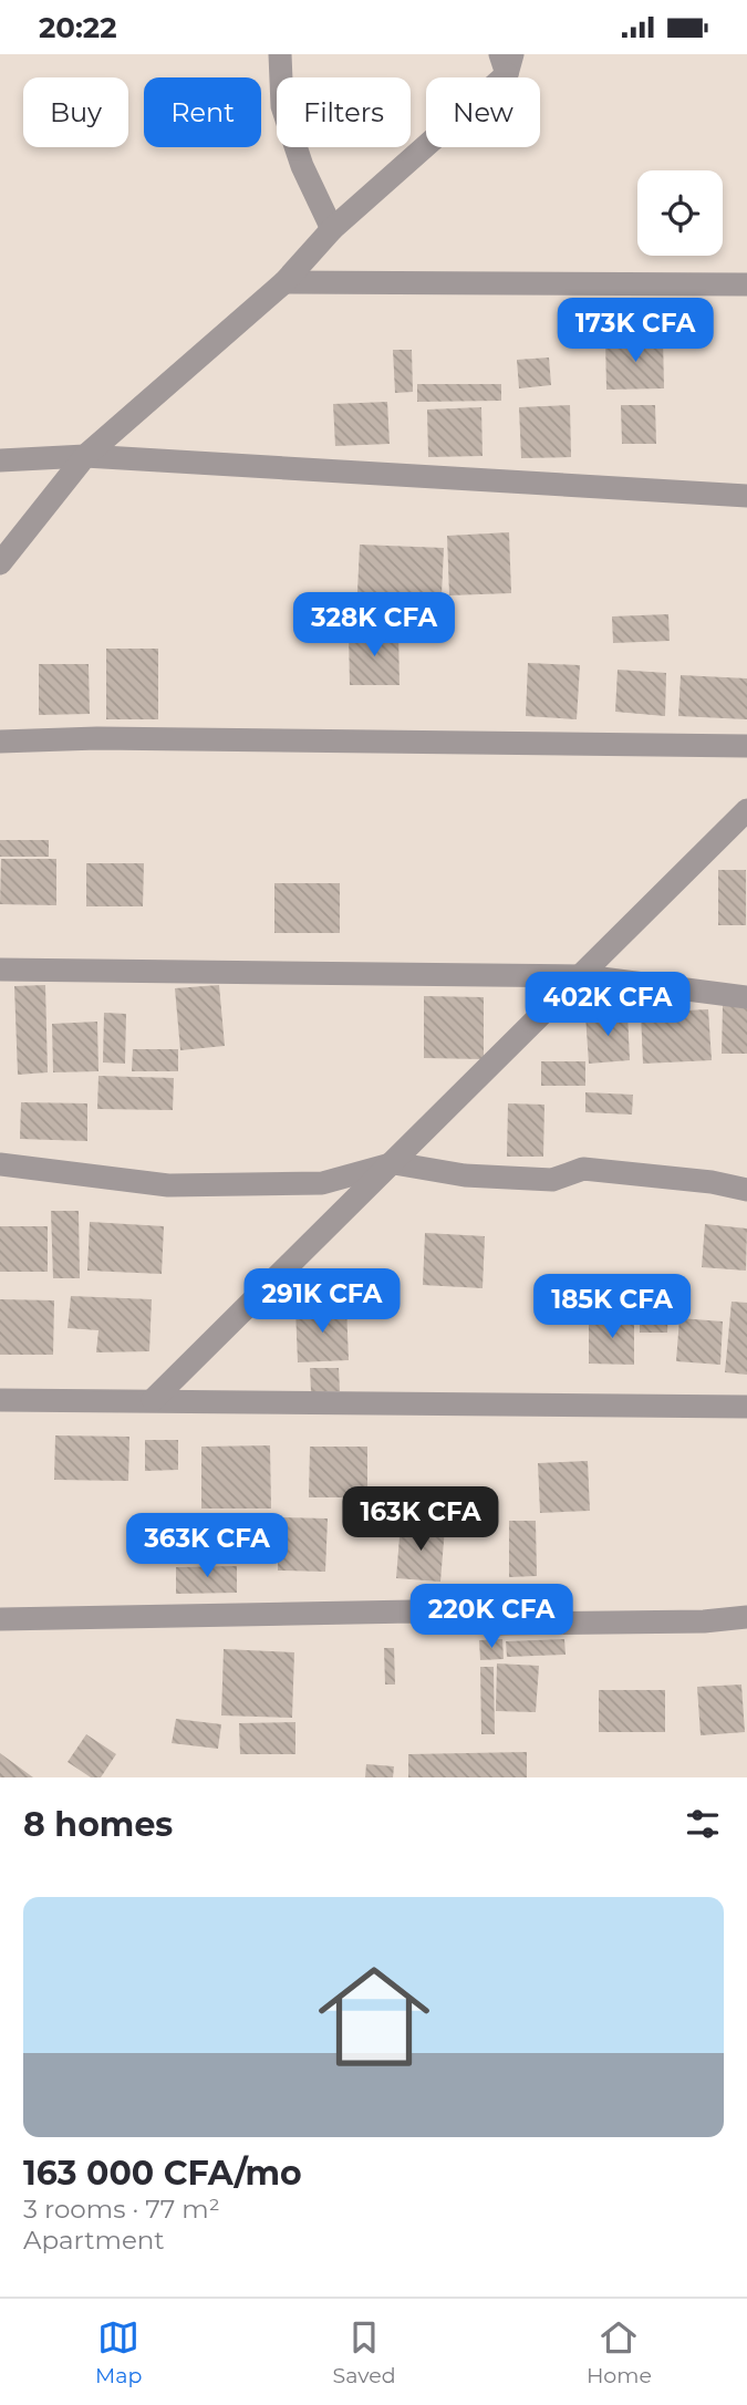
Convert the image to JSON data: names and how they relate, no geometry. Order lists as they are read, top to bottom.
{
  "page": {
    "status": "20:22",
    "chip": [
      "Buy",
      "Rent",
      "Filters",
      "New"
    ],
    "price": [
      "173K CFA",
      "328K CFA",
      "402K CFA",
      "291K CFA",
      "185K CFA",
      "163K CFA",
      "363K CFA",
      "220K CFA"
    ],
    "heading": "8 homes",
    "list": [
      {
        "name": "163 000 CFA/mo",
        "note": "3 rooms · 77 m² · Apartment"
      }
    ],
    "tabs": ["Map", "Saved", "Home"]
  }
}
